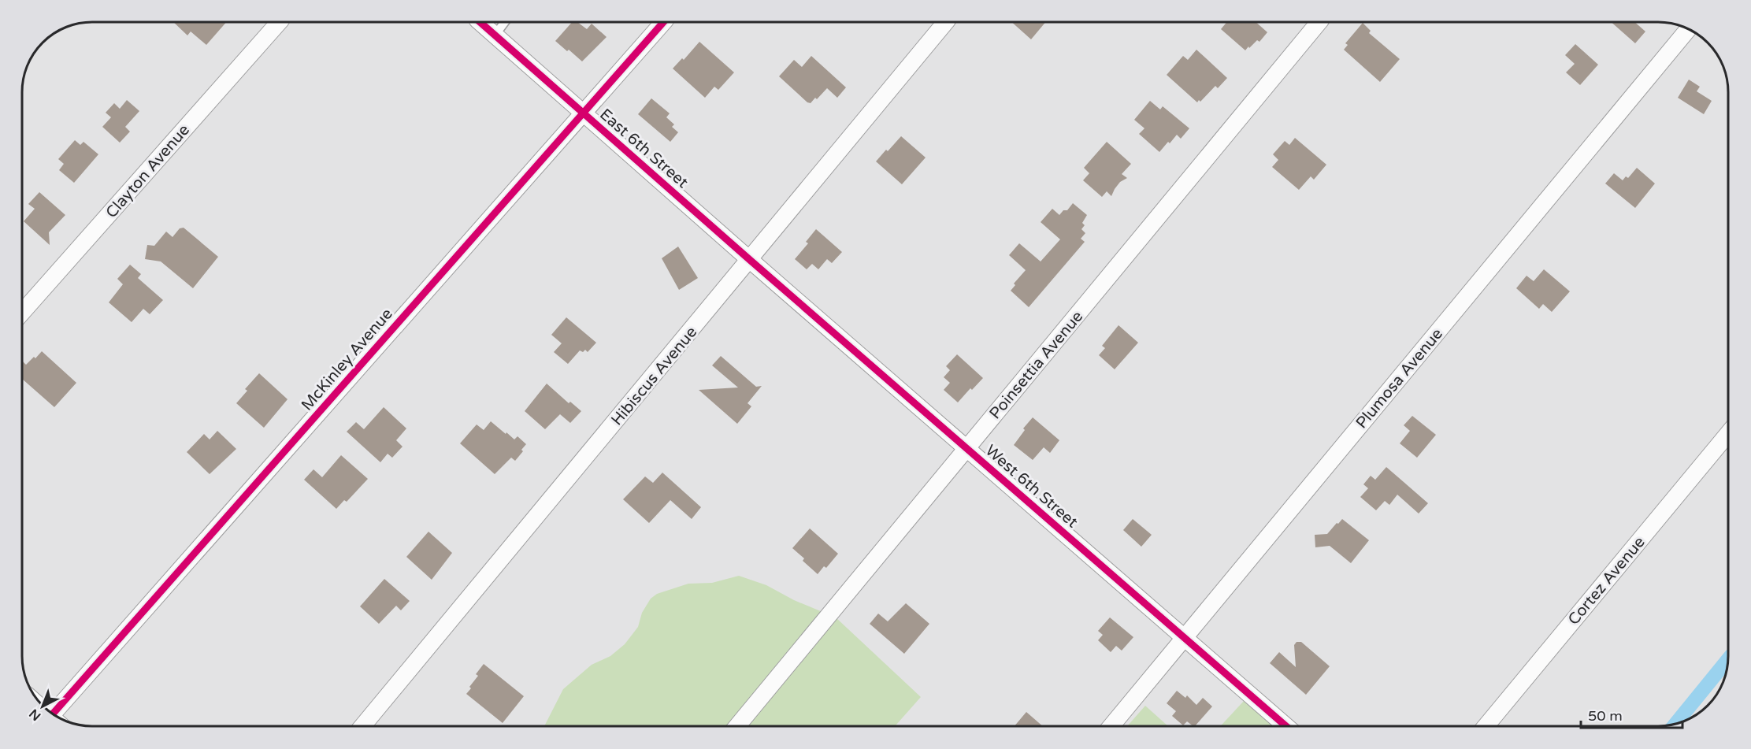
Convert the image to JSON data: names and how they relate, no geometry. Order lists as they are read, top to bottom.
{
  "streets": {
    "street": [
      "East 6th Street",
      "Clayton Avenue",
      "McKinley Avenue",
      "Poinsettia Avenue",
      "Hibiscus Avenue",
      "Plumosa Avenue",
      "West 6th Street",
      "Cortez Avenue"
    ]
  },
  "crossings": [
    ["East 6th Street", "McKinley Avenue"],
    ["East 6th Street", "Hibiscus Avenue"],
    ["East 6th Street", "West 6th Street"],
    ["Poinsettia Avenue", "West 6th Street"],
    ["Hibiscus Avenue", "West 6th Street"],
    ["Plumosa Avenue", "West 6th Street"]
  ],
  "scale_bar": "50 m",
  "north": "bottom left"
}
